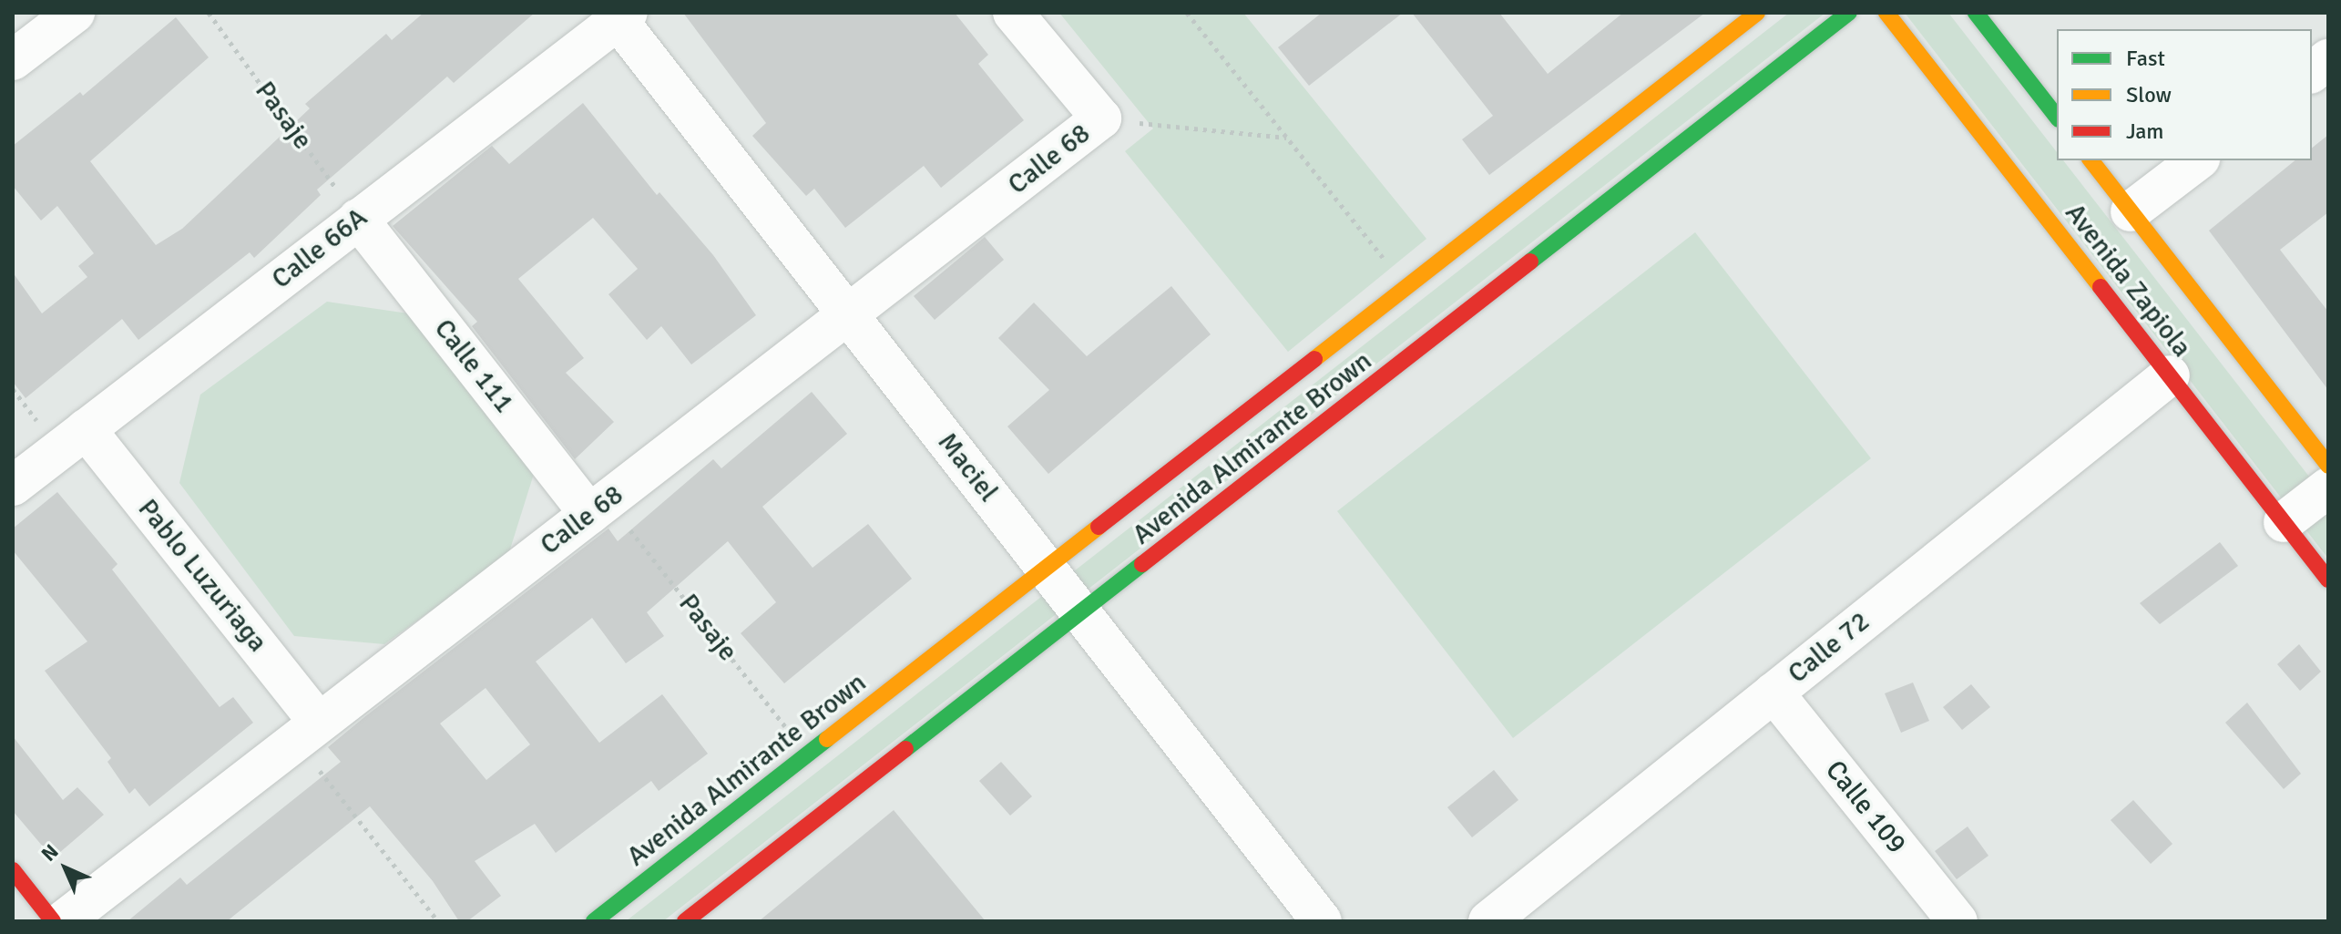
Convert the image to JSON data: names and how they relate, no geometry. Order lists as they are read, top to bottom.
{
  "streets": {
    "main road": ["Avenida Zapiola", "Avenida Almirante Brown"],
    "street": [
      "Calle 68",
      "Calle 66A",
      "Calle 111",
      "Maciel",
      "Pablo Luzuriaga",
      "Calle 72",
      "Calle 109"
    ],
    "path": ["Pasaje"]
  },
  "crossings": [
    ["Pasaje", "Calle 68"],
    ["Pasaje", "Calle 66A"],
    ["Pasaje", "Calle 111"],
    ["Pasaje", "Avenida Almirante Brown"],
    ["Calle 68", "Calle 111"],
    ["Calle 68", "Maciel"],
    ["Calle 68", "Pablo Luzuriaga"],
    ["Calle 66A", "Calle 111"],
    ["Calle 66A", "Maciel"],
    ["Calle 66A", "Pablo Luzuriaga"],
    ["Avenida Zapiola", "Calle 72"],
    ["Avenida Almirante Brown", "Maciel"],
    ["Calle 72", "Calle 109"]
  ],
  "legend": ["Fast", "Slow", "Jam"],
  "north": "top left"
}
